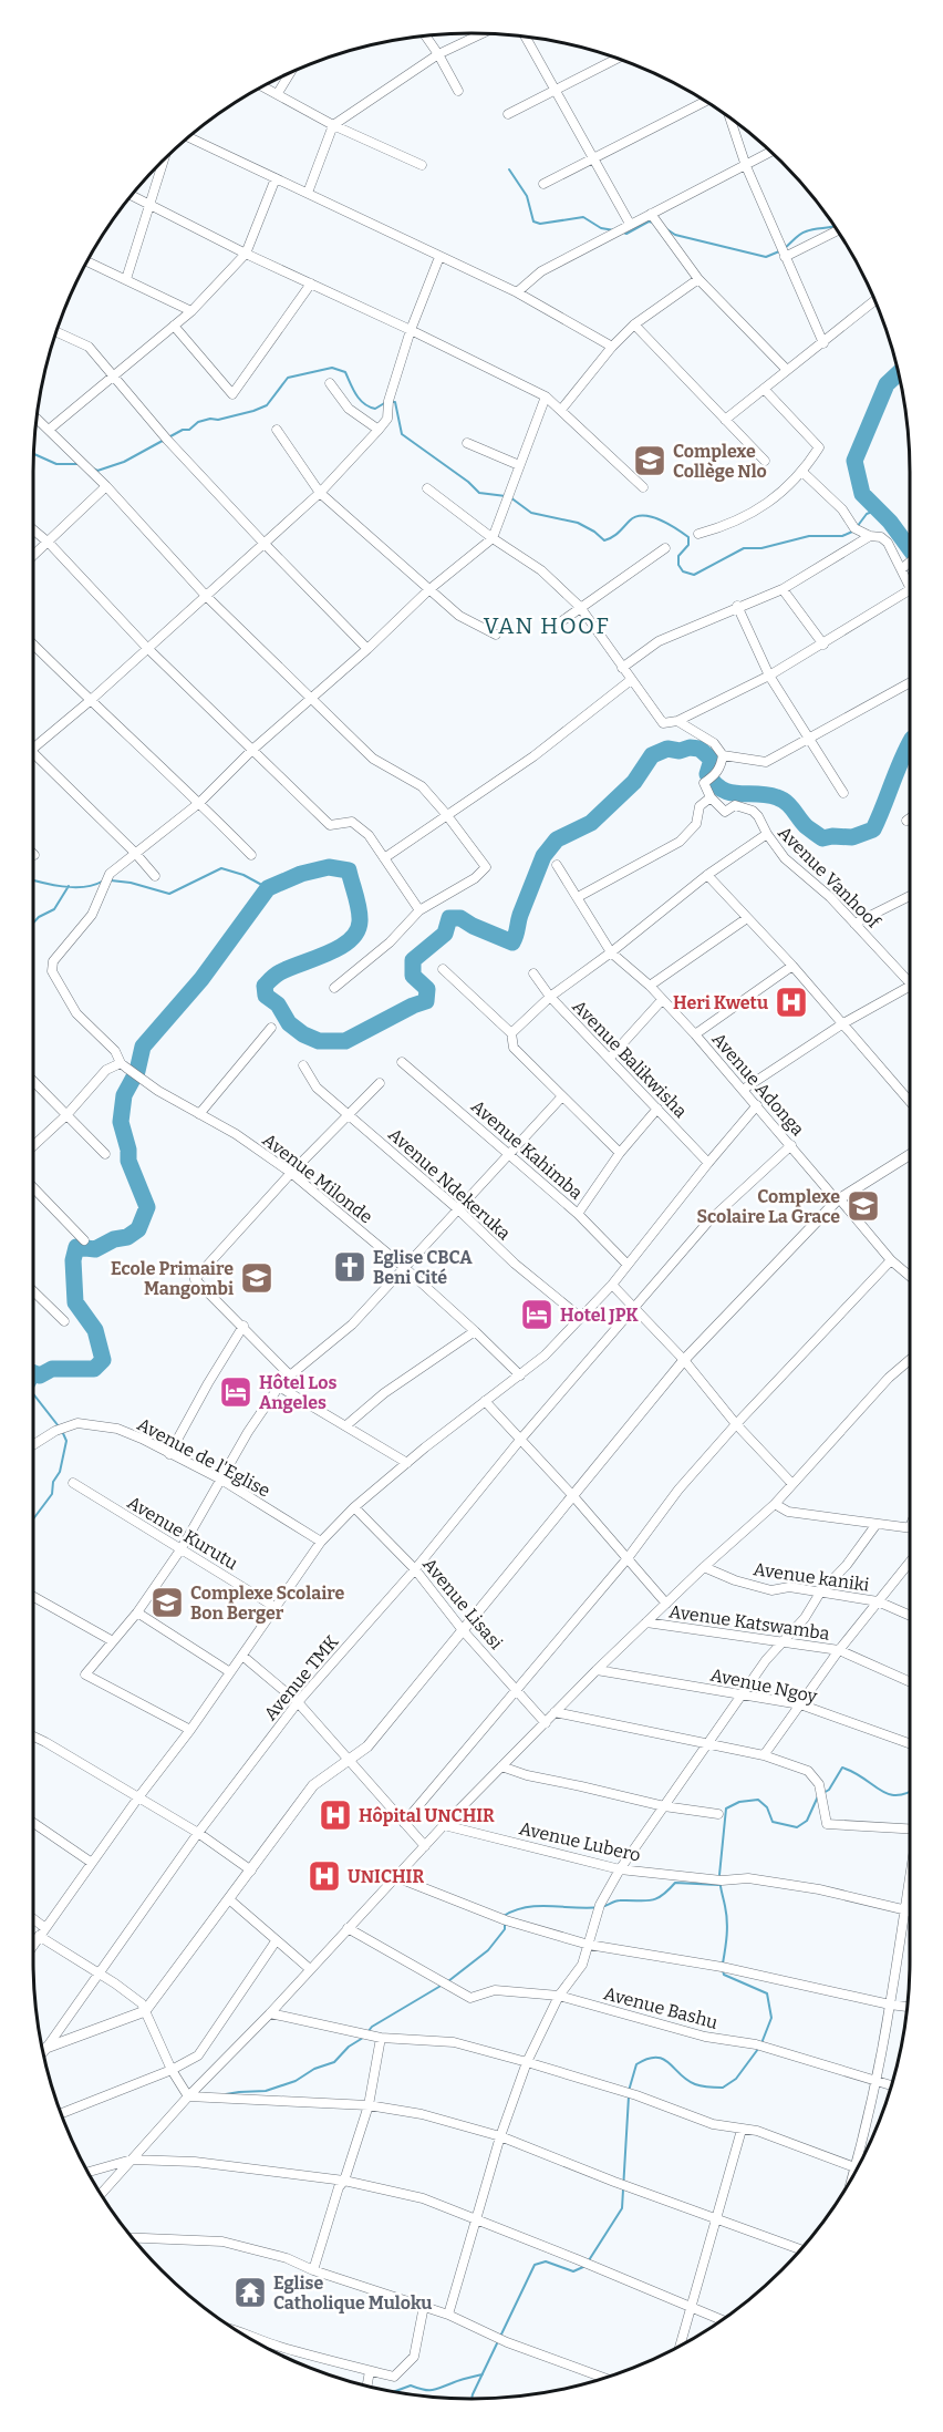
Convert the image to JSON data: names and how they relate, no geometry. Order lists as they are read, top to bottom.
{
  "streets": {
    "street": [
      "Avenue Vanhoof",
      "Avenue Balikwisha",
      "Avenue Adonga",
      "Avenue Kahimba",
      "Avenue Milonde",
      "Avenue Ndekeruka",
      "Avenue de l'Eglise",
      "Avenue Kurutu",
      "Avenue kaniki",
      "Avenue Lisasi",
      "Avenue Katswamba",
      "Avenue TMK",
      "Avenue Ngoy",
      "Avenue Lubero",
      "Avenue Bashu"
    ]
  },
  "crossings": [
    ["Avenue Vanhoof", "Avenue Balikwisha"],
    ["Avenue Vanhoof", "Avenue Adonga"],
    ["Avenue Adonga", "Avenue TMK"],
    ["Avenue Lisasi", "Avenue TMK"]
  ],
  "districts": ["VAN HOOF"],
  "places": {
    "school or university": [
      "Complexe Collège Nlo",
      "Complexe Scolaire La Grace",
      "Ecole Primaire Mangombi",
      "Complexe Scolaire Bon Berger"
    ],
    "hospital": ["Heri Kwetu", "Hôpital UNCHIR", "UNICHIR"],
    "church": ["Eglise CBCA Beni Cité"],
    "hotel": ["Hotel JPK", "Hôtel Los Angeles"],
    "temple": ["Eglise Catholique Muloku"]
  }
}
